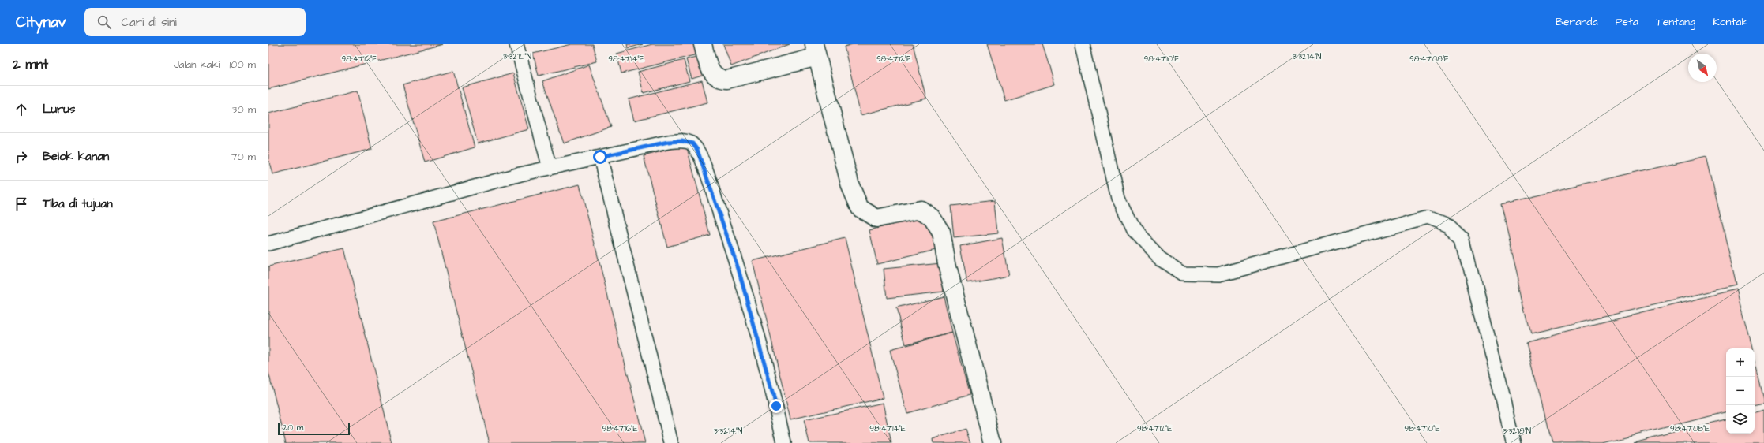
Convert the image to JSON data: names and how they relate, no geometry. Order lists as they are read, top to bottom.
{
  "scale_bar": "20 m",
  "north": "bottom right",
  "page": {
    "header": "Citynav",
    "search": "Cari di sini",
    "nav": [
      "Beranda",
      "Peta",
      "Tentang",
      "Kontak"
    ],
    "heading": ["2 mnt", "Jalan kaki · 100 m"],
    "list": [
      ["Lurus", "30 m"],
      ["Belok kanan", "70 m"],
      "Tiba di tujuan"
    ],
    "map_buttons": ["+", "−"],
    "scale": "20 m"
  },
  "coordinates": [
    "3°32'10\"N",
    "3°32'14\"N",
    "98°47'16\"E",
    "98°47'14\"E",
    "98°47'12\"E",
    "98°47'10\"E",
    "98°47'08\"E",
    "3°32'18\"N"
  ]
}
